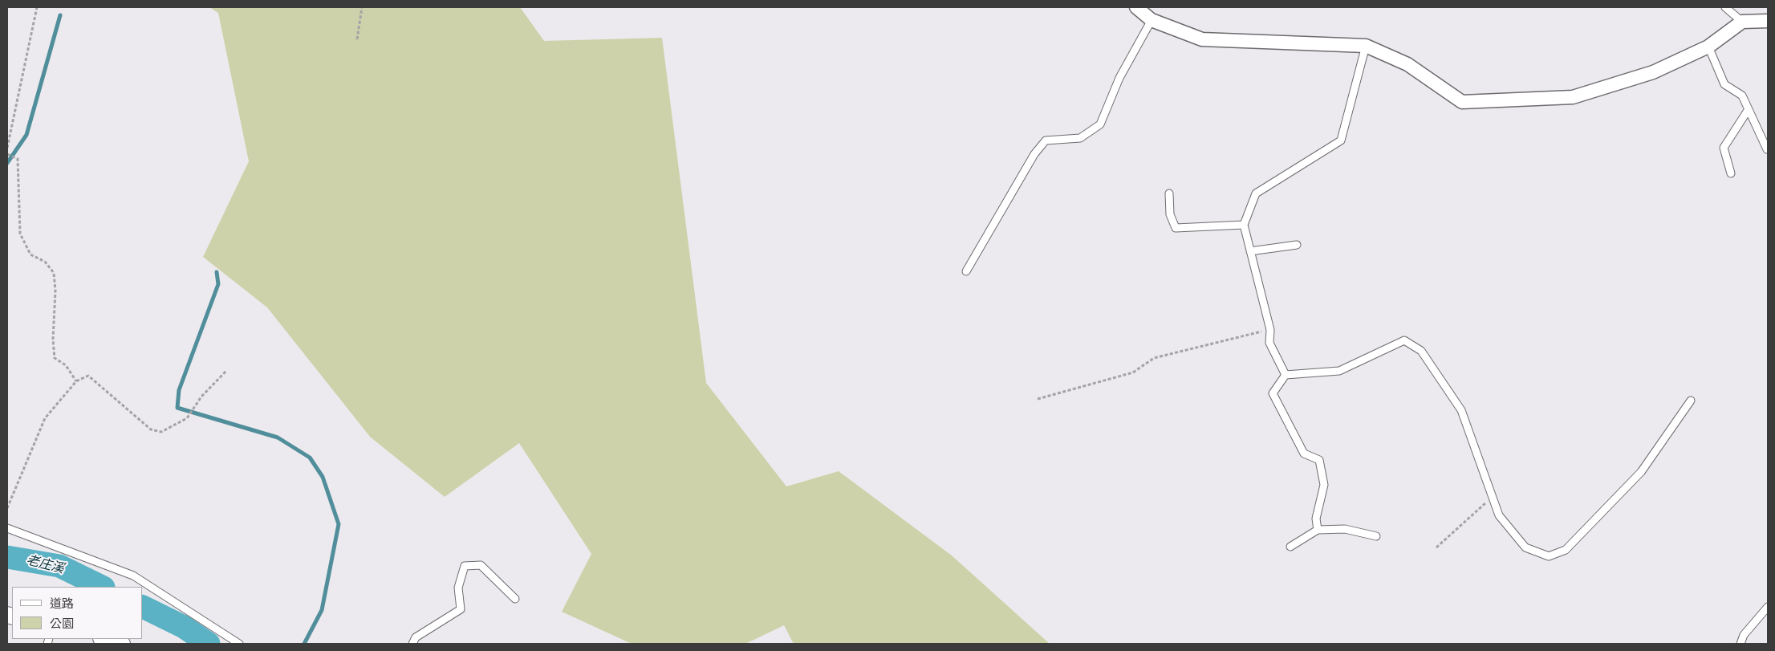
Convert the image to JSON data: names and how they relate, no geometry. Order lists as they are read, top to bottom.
{
  "water": ["老庄溪"],
  "legend": ["道路", "公園"]
}
